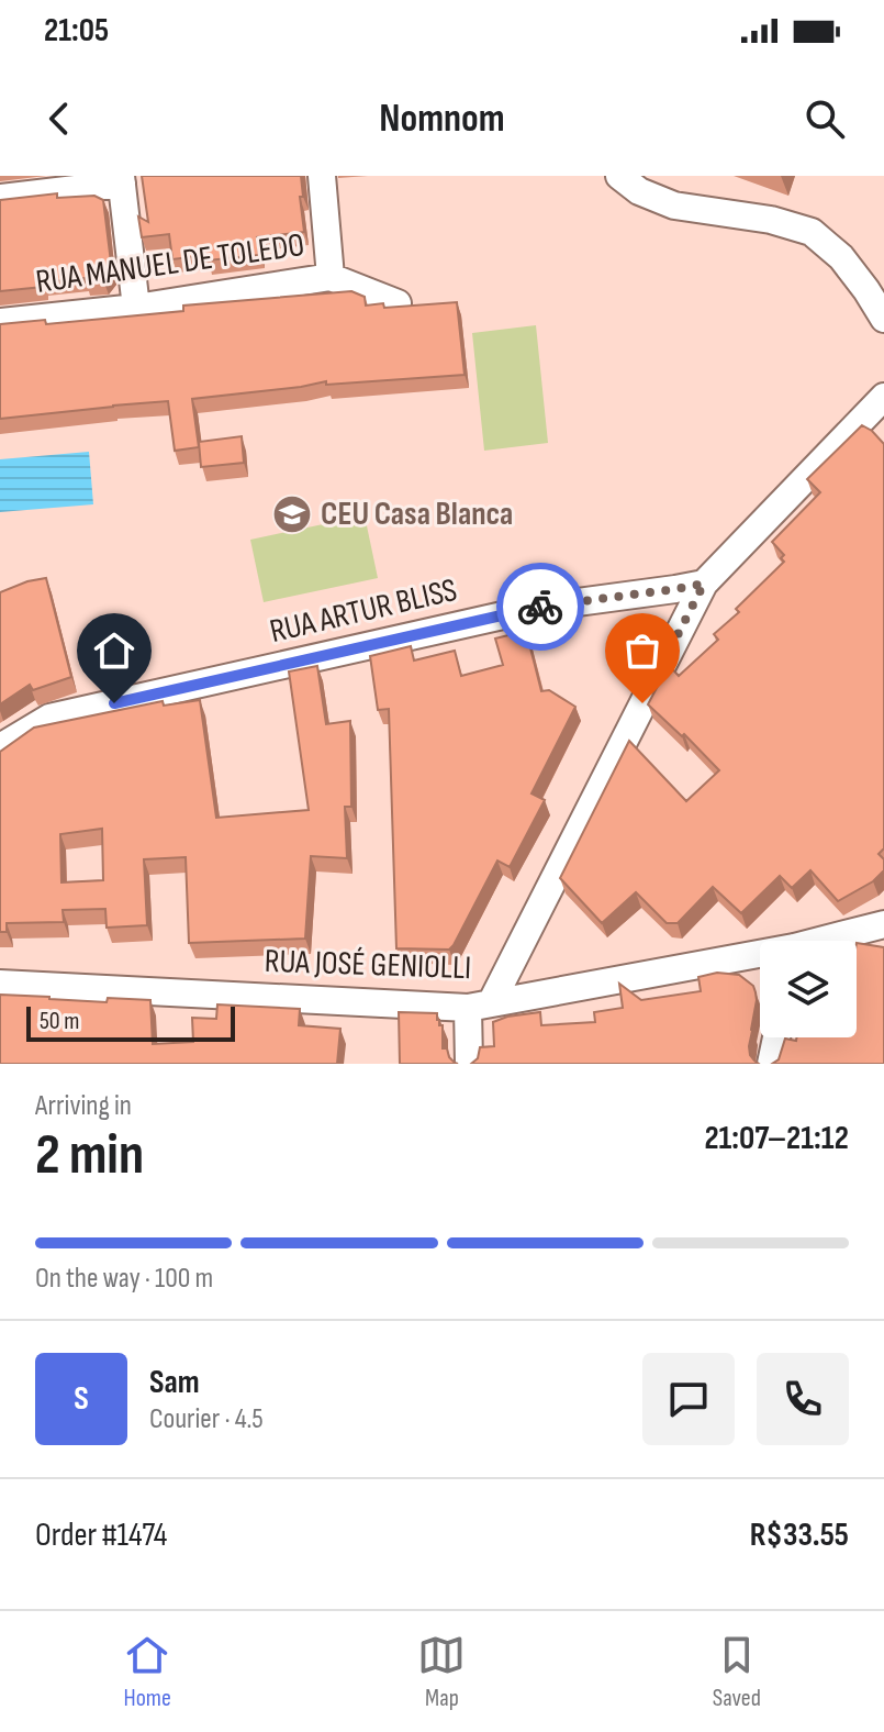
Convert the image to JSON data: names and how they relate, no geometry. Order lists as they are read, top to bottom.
{
  "streets": {
    "street": ["RUA MANUEL DE TOLEDO", "RUA ARTUR BLISS", "RUA JOSÉ GENIOLLI"]
  },
  "places": {
    "school or university": ["CEU Casa Blanca"]
  },
  "scale_bar": "50 m",
  "page": {
    "status": "21:05",
    "header": "Nomnom",
    "scale": "50 m",
    "heading": ["2 min", "Arriving in", "21:07–21:12"],
    "panel": [
      "Sam",
      "Courier · 4.5",
      "Order #1474",
      "R$33.55"
    ],
    "bar": "On the way · 100 m",
    "round": "S",
    "tabs": ["Home", "Map", "Saved"]
  }
}
